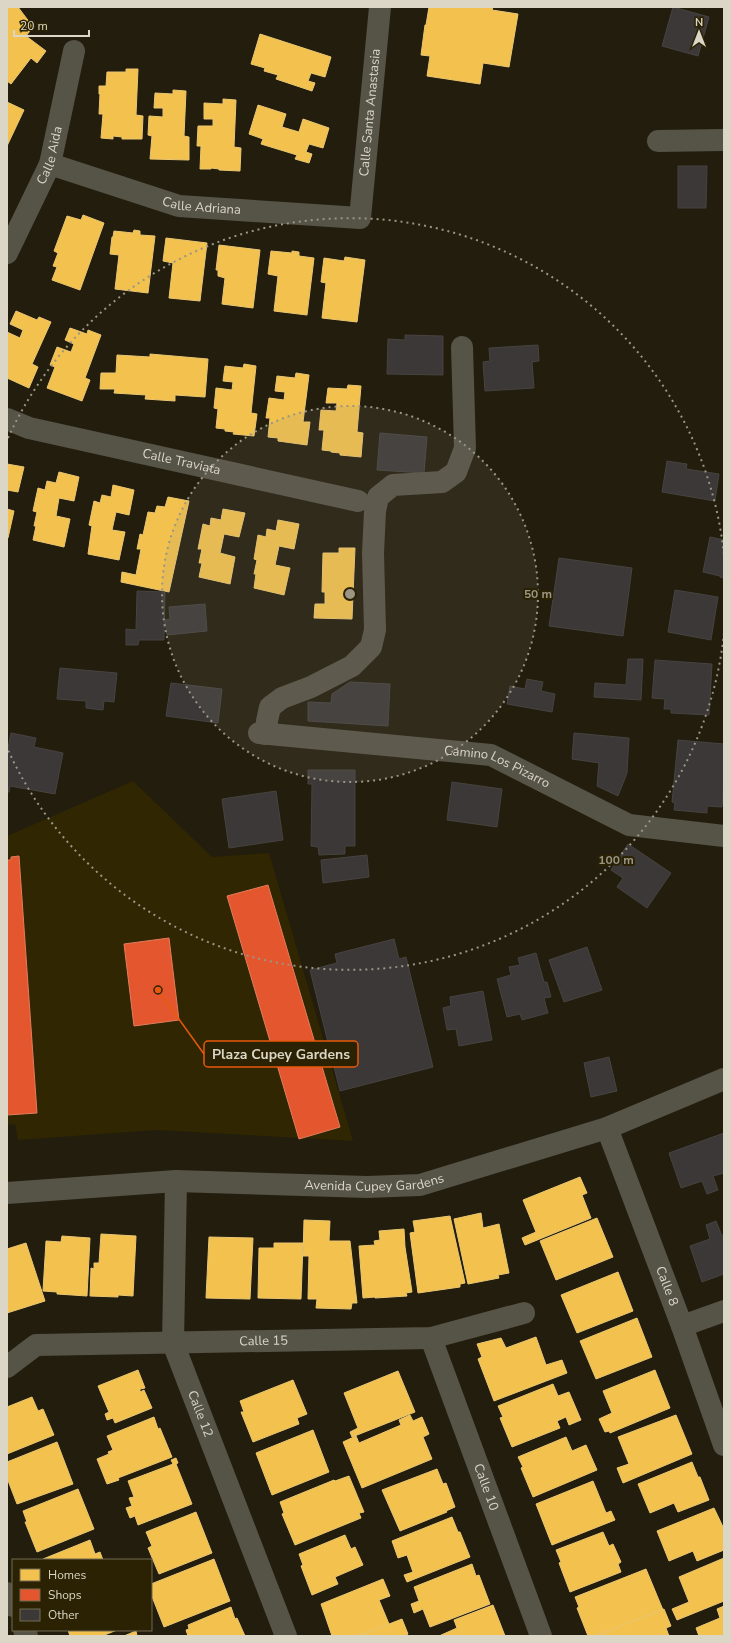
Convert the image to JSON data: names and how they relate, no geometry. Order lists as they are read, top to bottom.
{
  "streets": {
    "street": [
      "Calle Santa Anastasia",
      "Calle Aida",
      "Calle Adriana",
      "Calle Traviata",
      "Camino Los Pizarro",
      "Avenida Cupey Gardens",
      "Calle 8",
      "Calle 15",
      "Calle 12",
      "Calle 10"
    ]
  },
  "crossings": [
    ["Calle Santa Anastasia", "Calle Adriana"],
    ["Calle Aida", "Calle Adriana"],
    ["Avenida Cupey Gardens", "Calle 8"],
    ["Avenida Cupey Gardens", "Calle 12"],
    ["Calle 15", "Calle 12"],
    ["Calle 15", "Calle 10"]
  ],
  "places": ["Plaza Cupey Gardens"],
  "legend": ["Homes", "Shops", "Other"],
  "scale_bar": "20 m",
  "north": "top",
  "rings": ["50 m", "100 m"]
}
